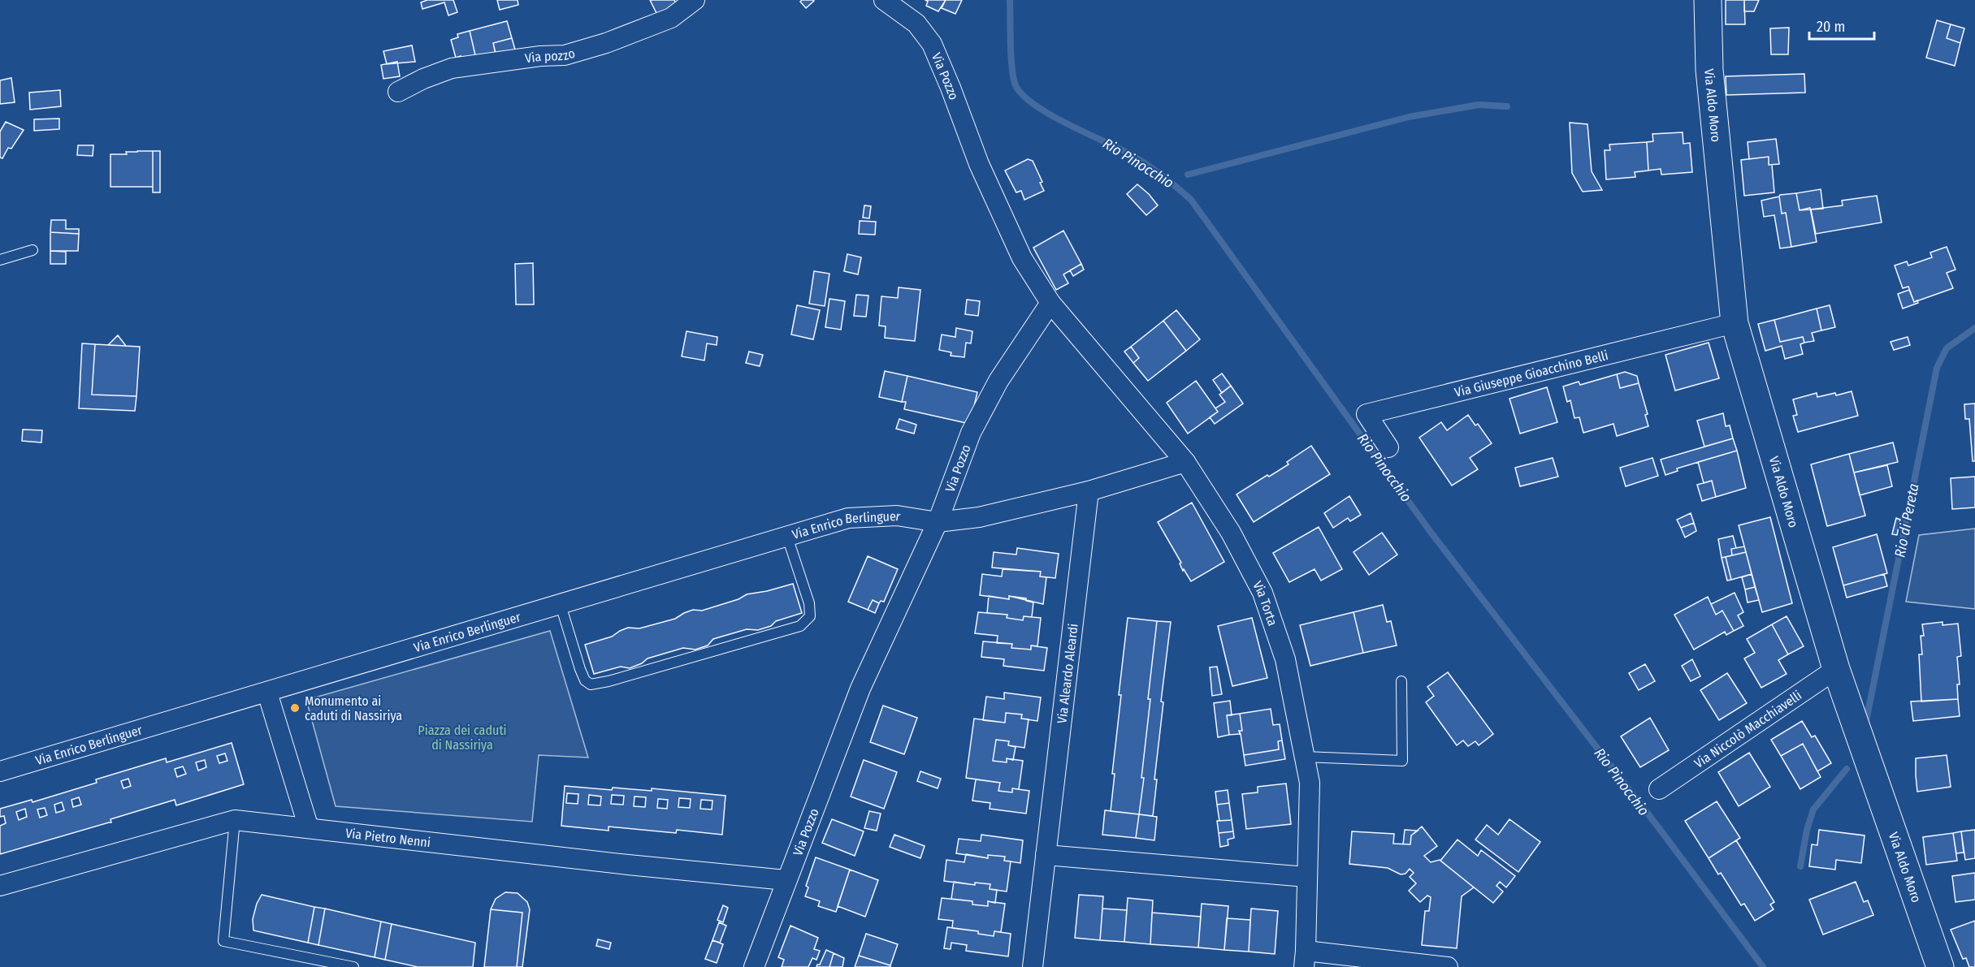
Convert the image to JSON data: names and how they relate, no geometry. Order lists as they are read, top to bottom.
{
  "streets": {
    "main road": ["Via Aldo Moro"],
    "street": [
      "Via pozzo",
      "Via Pozzo",
      "Via Giuseppe Gioacchino Belli",
      "Via Enrico Berlinguer",
      "Via Torta",
      "Via Aleardo Aleardi",
      "Via Niccolò Macchiavelli",
      "Via Pietro Nenni"
    ]
  },
  "crossings": [
    ["Via Pozzo", "Via Enrico Berlinguer"],
    ["Via Pozzo", "Via Torta"],
    ["Via Pozzo", "Via Pietro Nenni"],
    ["Via Aldo Moro", "Via Giuseppe Gioacchino Belli"],
    ["Via Aldo Moro", "Via Niccolò Macchiavelli"]
  ],
  "water": ["Rio Pinocchio", "Rio di Pereta"],
  "parks": ["Piazza dei caduti di Nassiriya"],
  "places": ["Monumento ai caduti di Nassiriya"],
  "scale_bar": "20 m"
}
